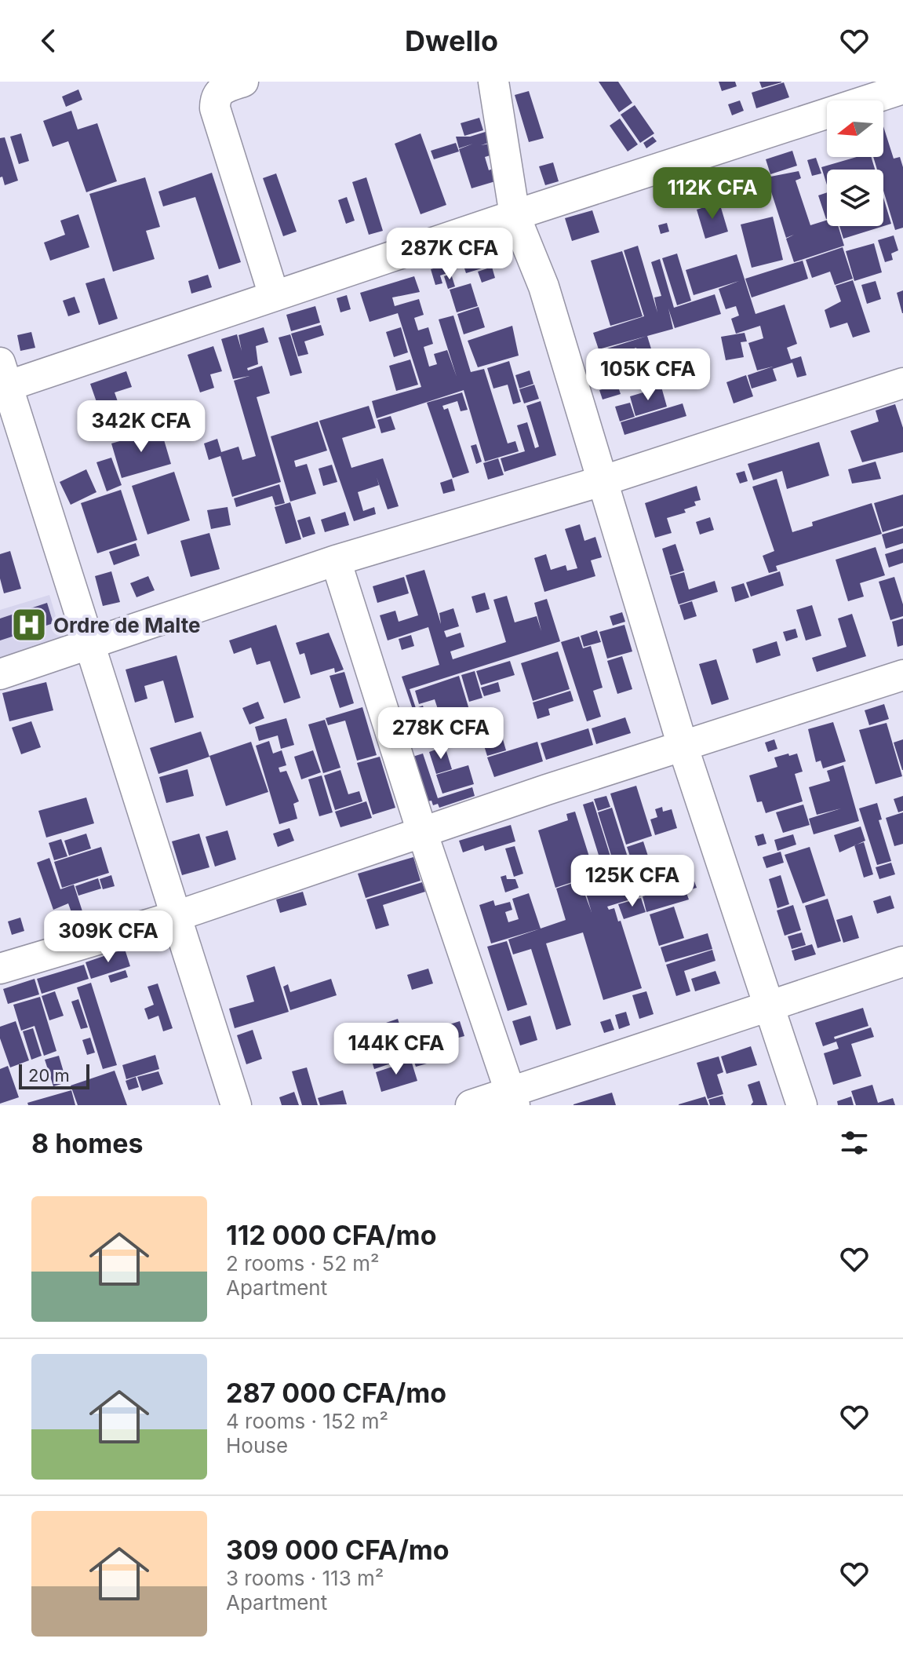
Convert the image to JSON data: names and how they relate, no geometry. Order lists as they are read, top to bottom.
{
  "places": {
    "hospital": ["Ordre de Malte"]
  },
  "scale_bar": "20 m",
  "north": "left",
  "page": {
    "header": "Dwello",
    "price": [
      "112K CFA",
      "287K CFA",
      "105K CFA",
      "342K CFA",
      "278K CFA",
      "125K CFA",
      "309K CFA",
      "144K CFA"
    ],
    "scale": "20 m",
    "heading": "8 homes",
    "list": [
      {
        "name": "112 000 CFA/mo",
        "note": "2 rooms · 52 m² · Apartment"
      },
      {
        "name": "287 000 CFA/mo",
        "note": "4 rooms · 152 m² · House"
      },
      {
        "name": "309 000 CFA/mo",
        "note": "3 rooms · 113 m² · Apartment"
      }
    ]
  }
}
